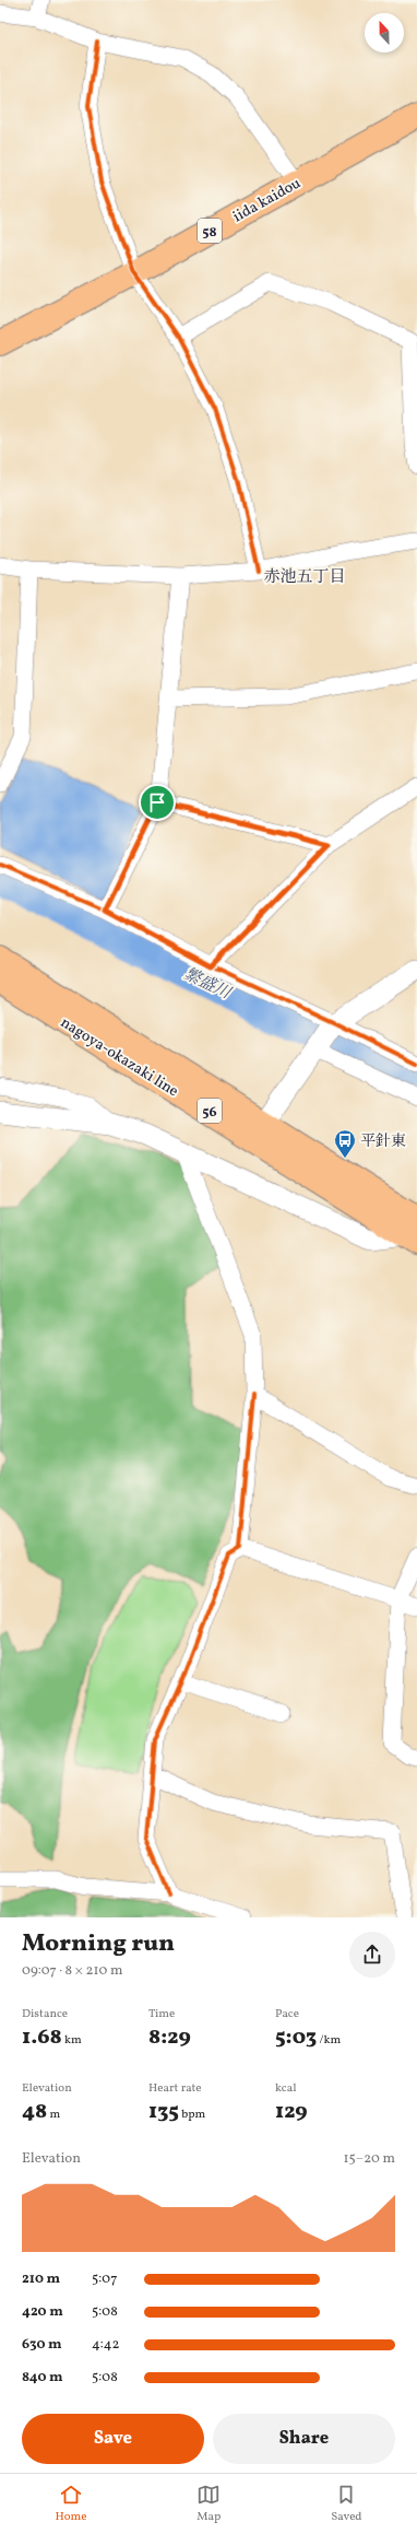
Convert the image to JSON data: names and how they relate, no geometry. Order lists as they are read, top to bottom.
{
  "streets": {
    "main road": [
      "iida kaidou",
      "58",
      "nagoya-okazaki line",
      "56"
    ]
  },
  "districts": ["赤池五丁目"],
  "water": ["繁盛川"],
  "places": {
    "bus stop": ["平針東"]
  },
  "north": "top",
  "page": {
    "heading": ["Morning run", "09:07 · 8 × 210 m"],
    "stats": [
      ["Distance", "1.68 km"],
      ["Time", "8:29"],
      ["Pace", "5:03 /km"],
      ["Elevation", "48 m"],
      ["Heart rate", "135 bpm"],
      ["kcal", "129"]
    ],
    "chart": ["Elevation", "15–20 m"],
    "list": [
      {
        "name": "210 m",
        "note": "5:07"
      },
      {
        "name": "420 m",
        "note": "5:08"
      },
      {
        "name": "630 m",
        "note": "4:42"
      },
      {
        "name": "840 m",
        "note": "5:08"
      }
    ],
    "buttons": ["Save", "Share"],
    "tabs": ["Home", "Map", "Saved"]
  }
}
